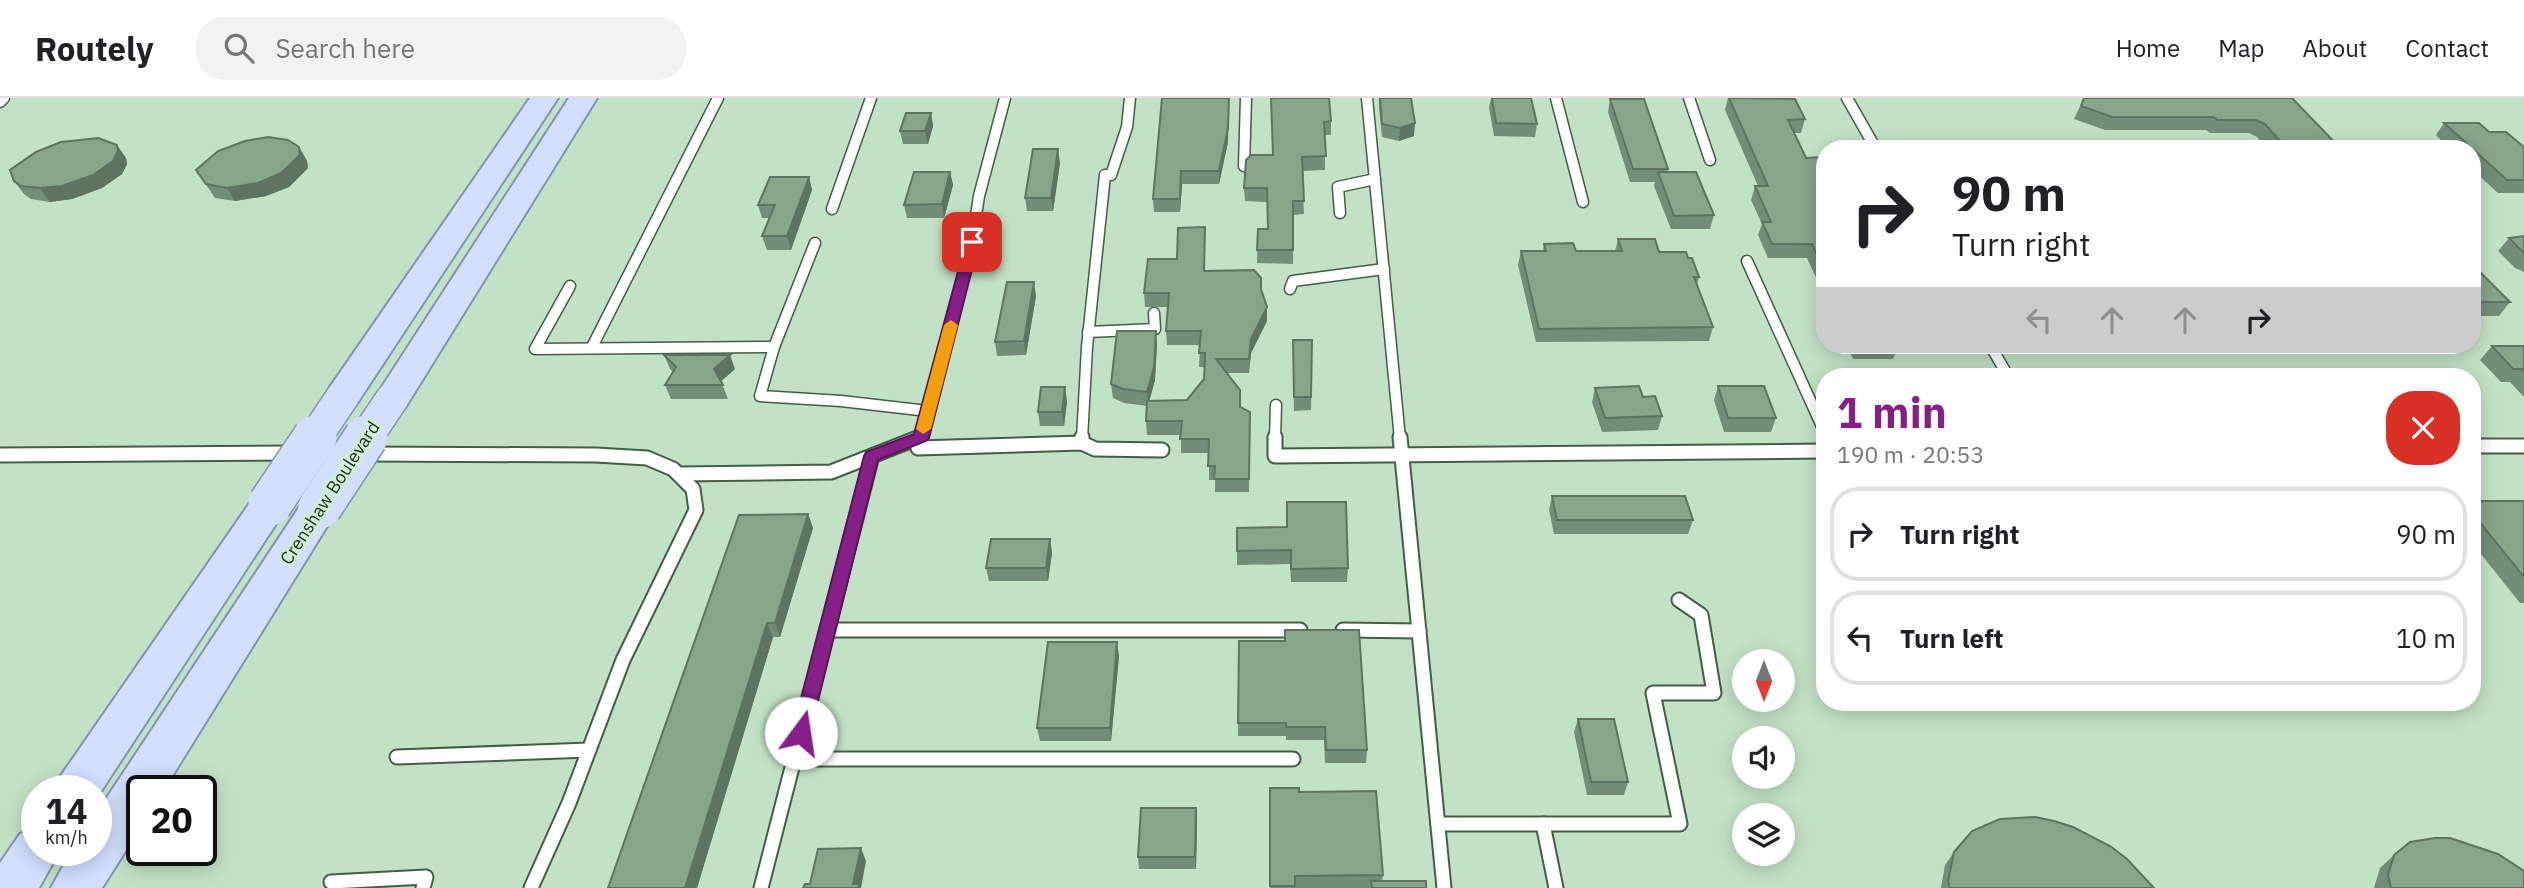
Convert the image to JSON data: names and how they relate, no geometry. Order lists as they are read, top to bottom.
{
  "streets": {
    "main road": ["Crenshaw Boulevard"]
  },
  "north": "bottom",
  "page": {
    "header": "Routely",
    "search": "Search here",
    "nav": [
      "Home",
      "Map",
      "About",
      "Contact"
    ],
    "turn": ["90 m", "Turn right"],
    "heading": ["1 min", "190 m · 20:53"],
    "list": [
      {
        "name": "Turn right",
        "value": "90 m"
      },
      {
        "name": "Turn left",
        "value": "10 m"
      }
    ],
    "speed": "14 km/h",
    "limit": "20"
  }
}
